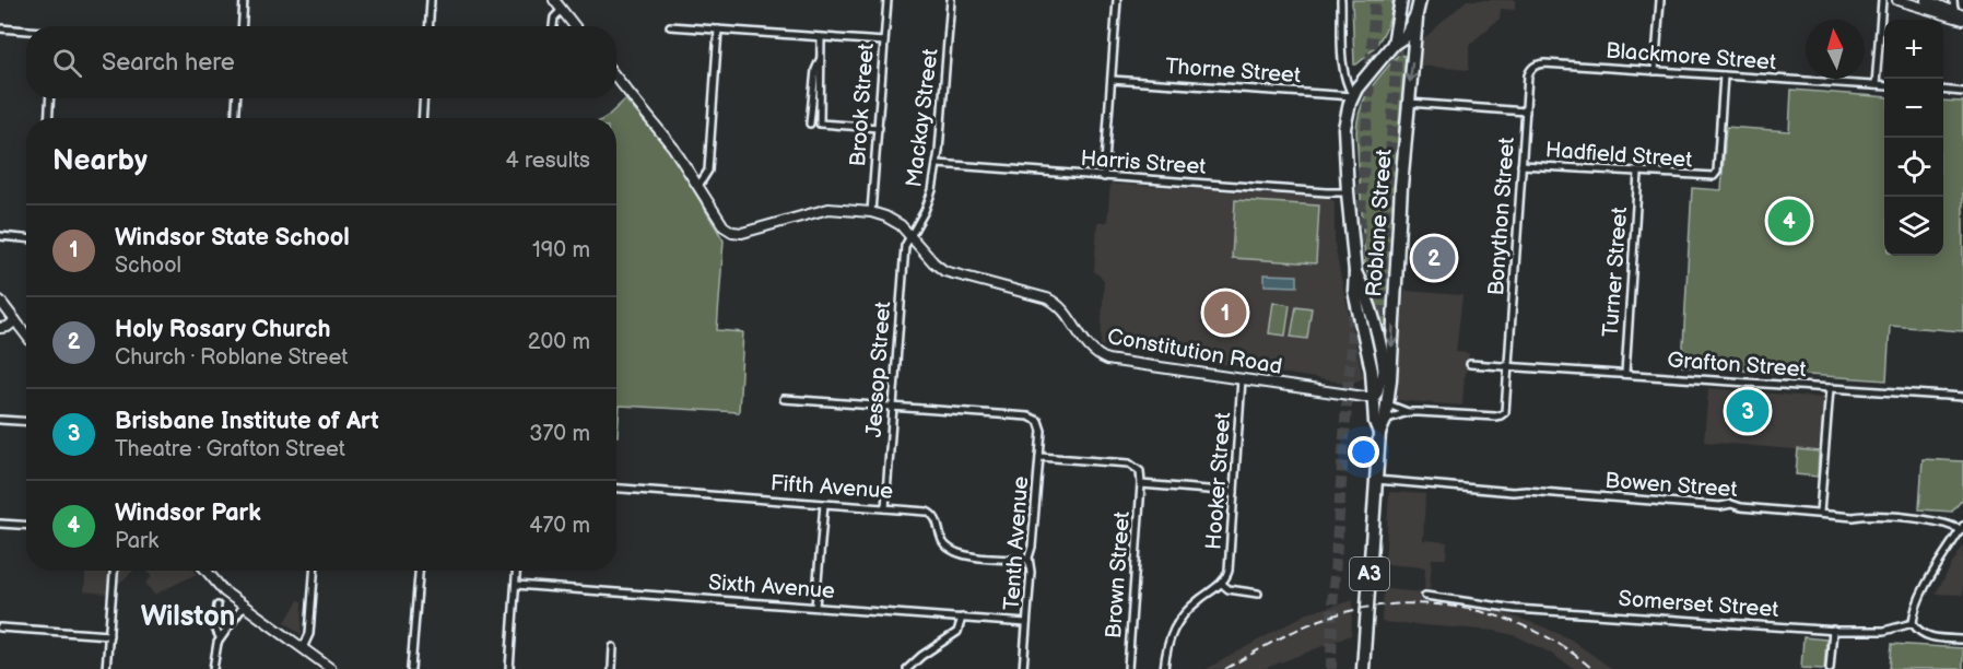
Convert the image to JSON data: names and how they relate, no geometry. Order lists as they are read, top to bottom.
{
  "streets": {
    "highway": ["Roblane Street", "A3"],
    "street": [
      "Blackmore Street",
      "Thorne Street",
      "Brook Street",
      "Mackay Street",
      "Hadfield Street",
      "Harris Street",
      "Bonython Street",
      "Turner Street",
      "Constitution Road",
      "Grafton Street",
      "Jessop Street",
      "Hooker Street",
      "Bowen Street",
      "Fifth Avenue",
      "Tenth Avenue",
      "Brown Street",
      "Sixth Avenue",
      "Somerset Street"
    ]
  },
  "crossings": [
    ["Blackmore Street", "Hadfield Street"],
    ["Blackmore Street", "Bonython Street"],
    ["Thorne Street", "A3"],
    ["Brook Street", "Constitution Road"],
    ["Mackay Street", "Harris Street"],
    ["Mackay Street", "Constitution Road"],
    ["Mackay Street", "Jessop Street"],
    ["Hadfield Street", "Bonython Street"],
    ["Hadfield Street", "Turner Street"],
    ["Harris Street", "A3"],
    ["Bonython Street", "Grafton Street"],
    ["Roblane Street", "A3"],
    ["Turner Street", "Grafton Street"],
    ["Constitution Road", "Jessop Street"],
    ["Constitution Road", "Hooker Street"],
    ["Constitution Road", "A3"],
    ["Jessop Street", "Fifth Avenue"],
    ["Jessop Street", "Tenth Avenue"],
    ["Bowen Street", "A3"],
    ["Fifth Avenue", "Tenth Avenue"],
    ["Tenth Avenue", "Sixth Avenue"]
  ],
  "districts": ["Wilston"],
  "north": "top",
  "page": {
    "map_buttons": ["+", "−"],
    "search": "Search here",
    "heading": ["Nearby", "4 results"],
    "pins": [
      "4",
      "2",
      "1",
      "3"
    ],
    "list": [
      {
        "mark": "1",
        "name": "Windsor State School",
        "note": "School",
        "value": "190 m"
      },
      {
        "mark": "2",
        "name": "Holy Rosary Church",
        "note": "Church · Roblane Street",
        "value": "200 m"
      },
      {
        "mark": "3",
        "name": "Brisbane Institute of Art",
        "note": "Theatre · Grafton Street",
        "value": "370 m"
      },
      {
        "mark": "4",
        "name": "Windsor Park",
        "note": "Park",
        "value": "470 m"
      }
    ]
  }
}
